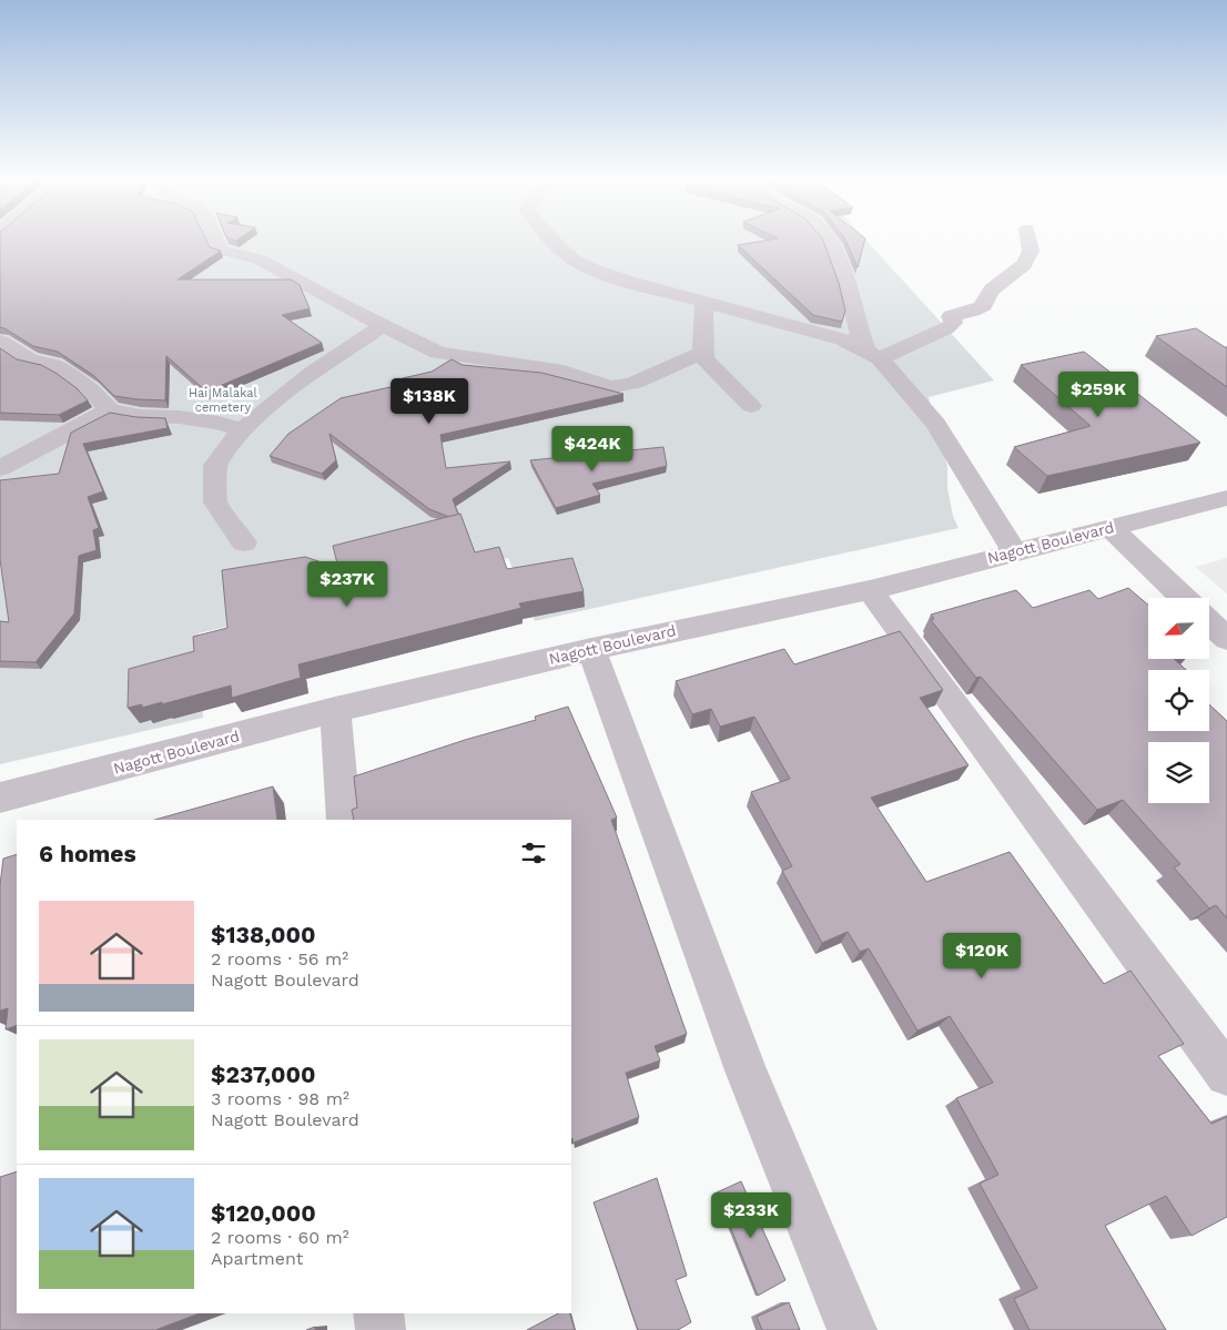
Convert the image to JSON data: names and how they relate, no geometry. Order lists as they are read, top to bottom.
{
  "streets": {
    "street": ["Nagott Boulevard"]
  },
  "parks": ["Hai Malakal cemetery"],
  "north": "bottom left",
  "page": {
    "price": [
      "$259K",
      "$138K",
      "$424K",
      "$237K",
      "$120K",
      "$233K"
    ],
    "heading": "6 homes",
    "list": [
      {
        "name": "$138,000",
        "note": "2 rooms · 56 m² · Nagott Boulevard"
      },
      {
        "name": "$237,000",
        "note": "3 rooms · 98 m² · Nagott Boulevard"
      },
      {
        "name": "$120,000",
        "note": "2 rooms · 60 m² · Apartment"
      }
    ]
  }
}
